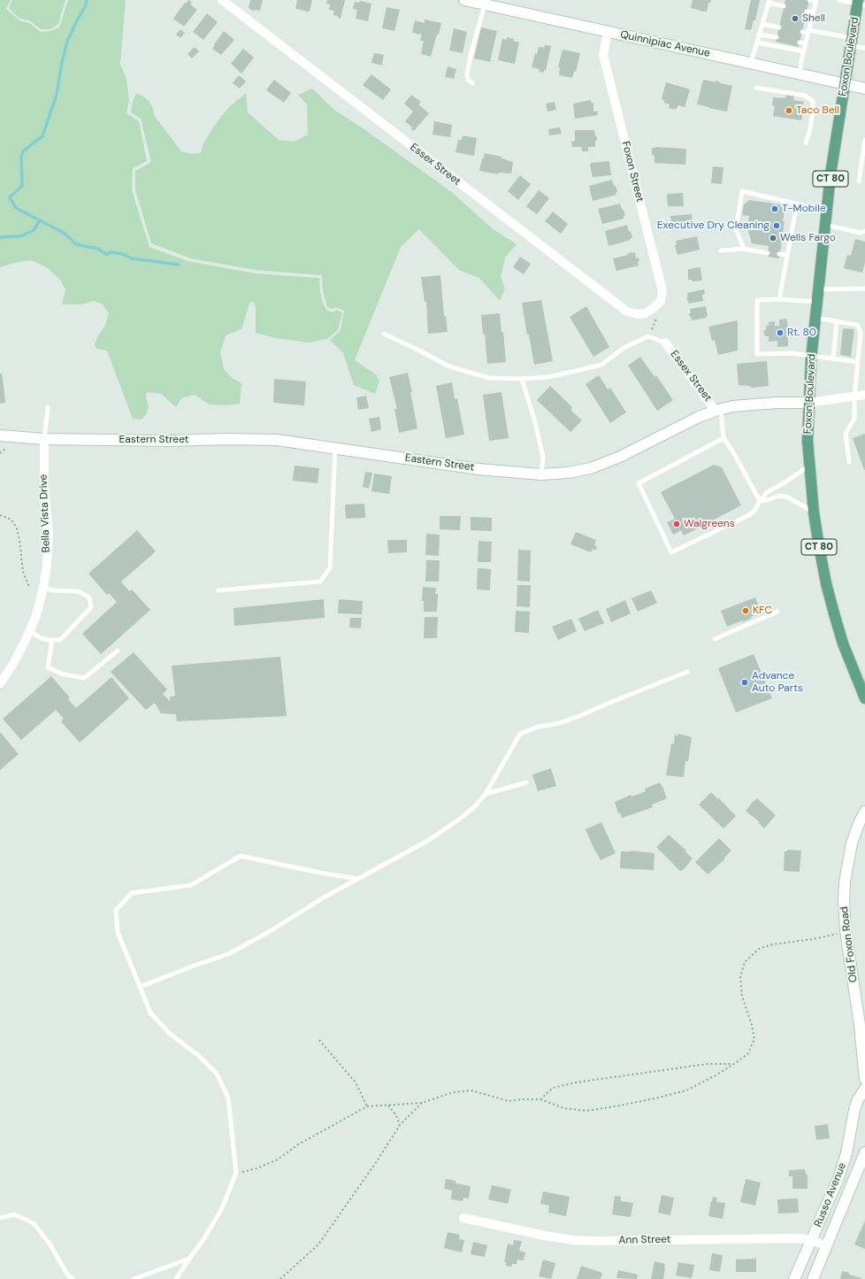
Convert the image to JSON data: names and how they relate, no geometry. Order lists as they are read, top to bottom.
{
  "streets": {
    "main road": ["Foxon Boulevard", "CT 80"],
    "street": [
      "Quinnipiac Avenue",
      "Essex Street",
      "Foxon Street",
      "Eastern Street",
      "Bella Vista Drive",
      "Old Foxon Road",
      "Russo Avenue",
      "Ann Street"
    ]
  },
  "crossings": [
    ["Quinnipiac Avenue", "Foxon Boulevard"],
    ["Quinnipiac Avenue", "Foxon Street"],
    ["Foxon Boulevard", "Eastern Street"],
    ["Essex Street", "Foxon Street"],
    ["Essex Street", "Eastern Street"],
    ["Eastern Street", "Bella Vista Drive"],
    ["Russo Avenue", "Ann Street"]
  ],
  "places": [
    "Shell",
    "Taco Bell",
    "T-Mobile",
    "Executive Dry Cleaning",
    "Wells Fargo",
    "Rt. 80",
    "Walgreens",
    "KFC",
    "Advance Auto Parts"
  ]
}
